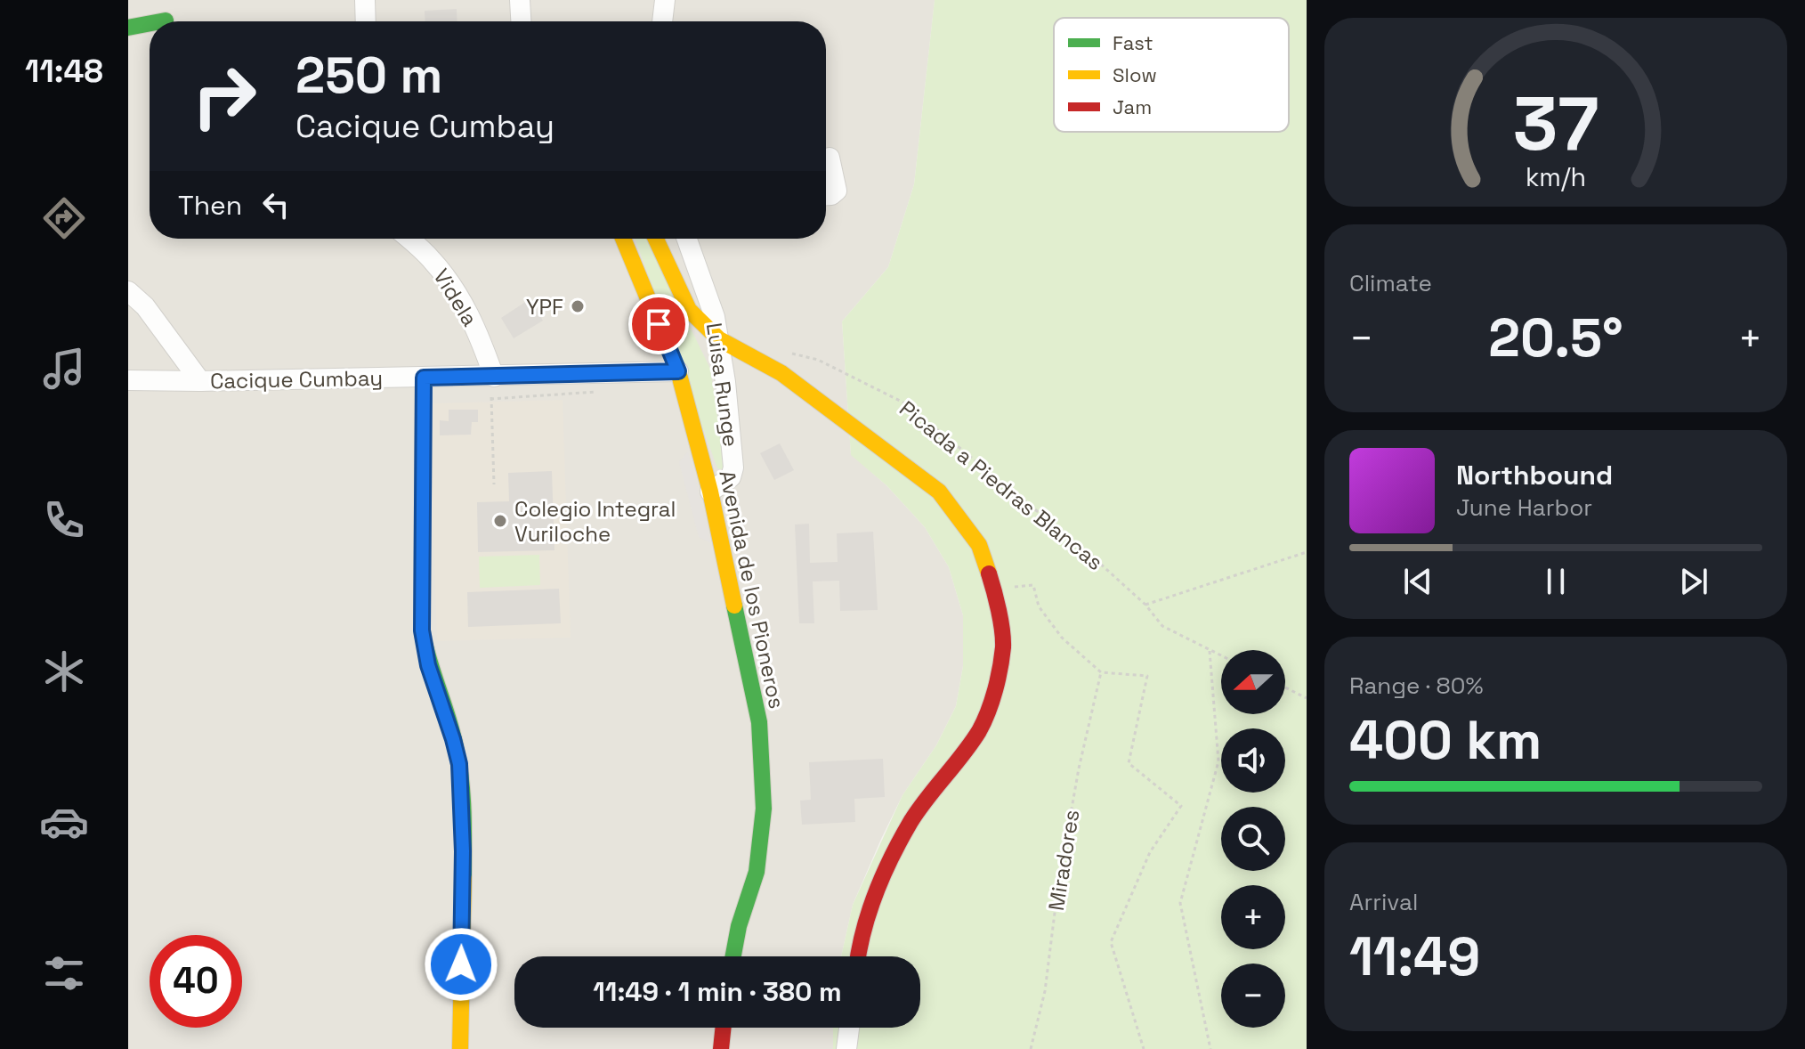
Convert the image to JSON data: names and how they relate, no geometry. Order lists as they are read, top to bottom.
{
  "streets": {
    "street": [
      "Videla",
      "Cacique Cumbay",
      "Luisa Runge",
      "Avenida de los Pioneros"
    ],
    "path": ["Picada a Piedras Blancas", "Miradores"]
  },
  "crossings": [
    ["Videla", "Cacique Cumbay"],
    ["Cacique Cumbay", "Avenida de los Pioneros"],
    ["Luisa Runge", "Avenida de los Pioneros"]
  ],
  "places": ["YPF", "Colegio Integral Vuriloche"],
  "legend": ["Fast", "Slow", "Jam"],
  "north": "left",
  "page": {
    "tabs": "11:48",
    "turn": ["250 m", "Cacique Cumbay"],
    "then": "Then",
    "tile": [
      "Climate",
      ["Range · 80%", "400 km"],
      ["Arrival", "11:49"]
    ],
    "heat": ["−", "20.5°", "+"],
    "song": ["Northbound", "June Harbor"],
    "map_buttons": ["+", "−"],
    "limit": "40",
    "trip": "11:49 · 1 min · 380 m",
    "gauge": ["37", "km/h"]
  }
}
